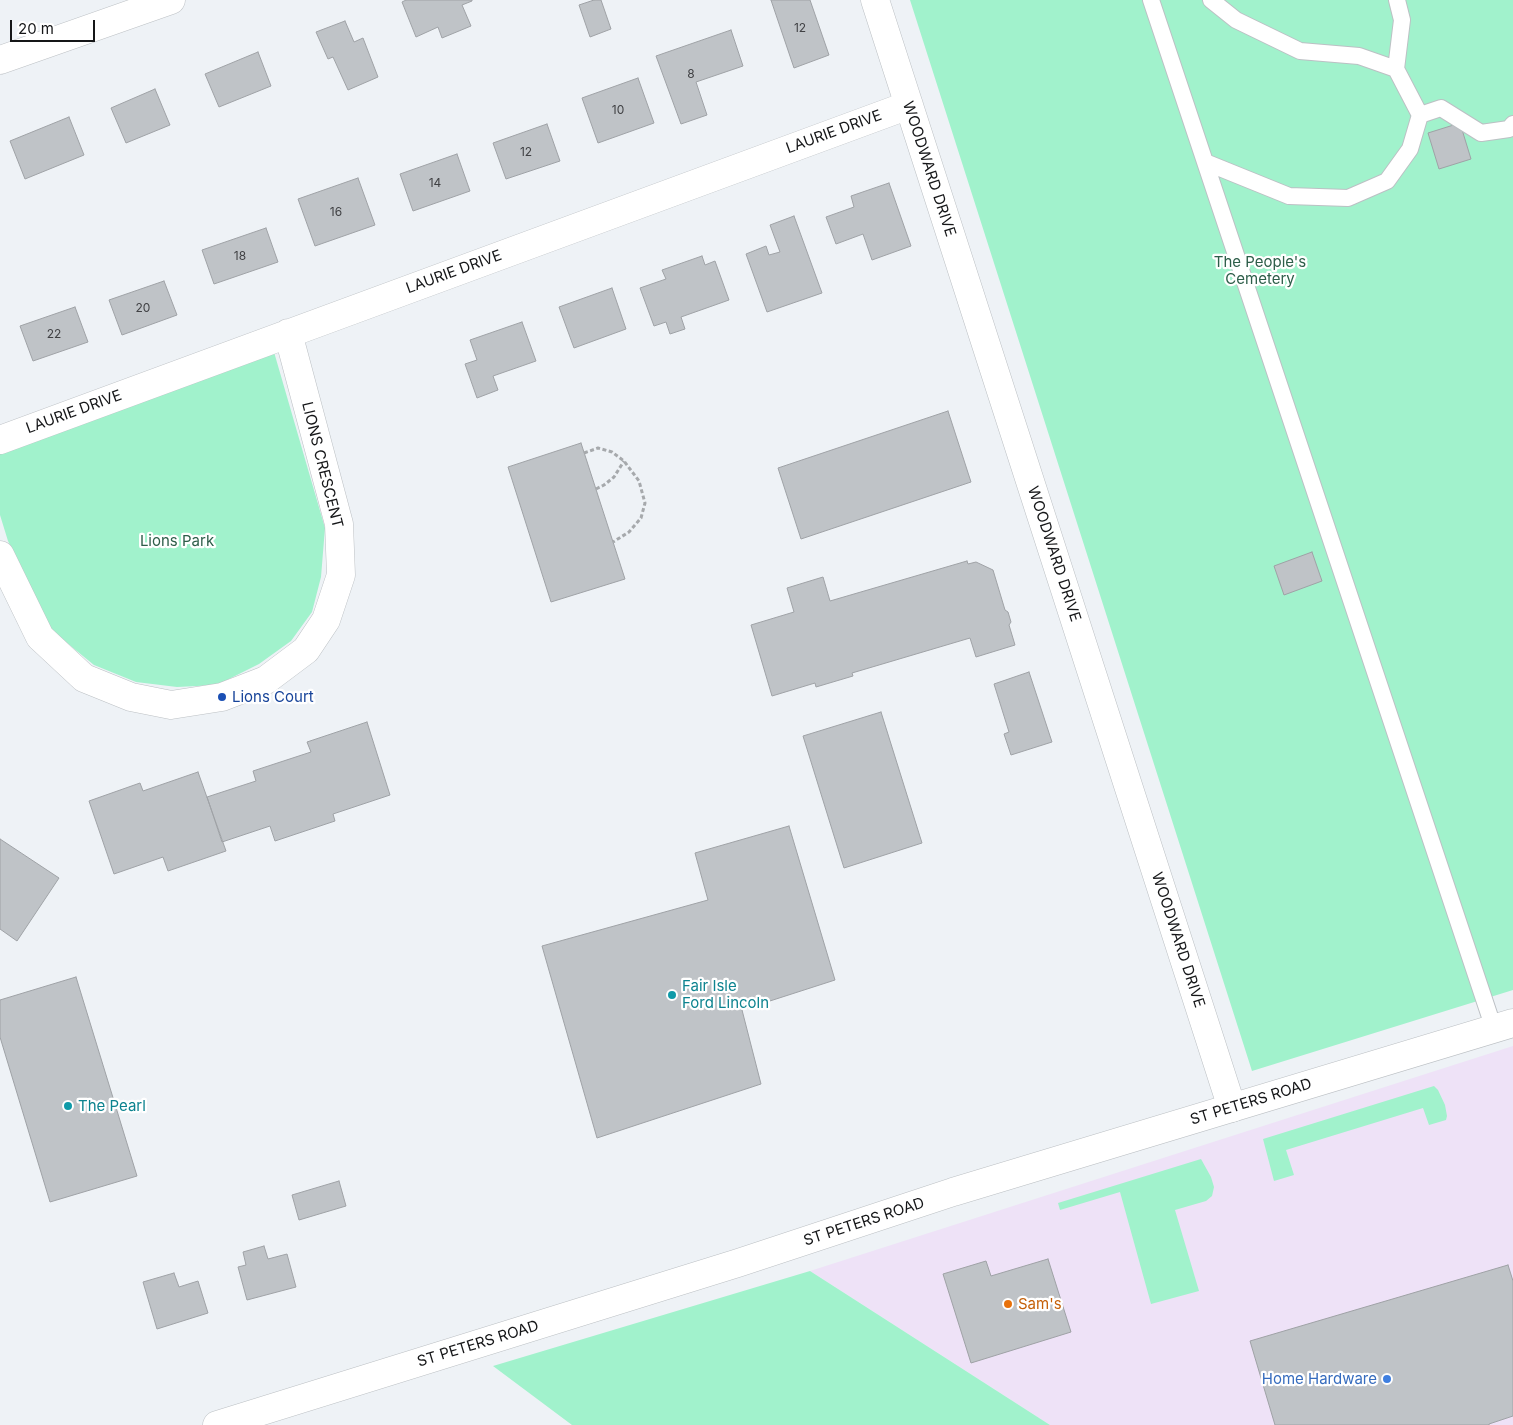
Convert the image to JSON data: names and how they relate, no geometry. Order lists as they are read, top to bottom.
{
  "streets": {
    "street": [
      "LAURIE DRIVE",
      "WOODWARD DRIVE",
      "LIONS CRESCENT",
      "ST PETERS ROAD"
    ]
  },
  "crossings": [
    ["LAURIE DRIVE", "WOODWARD DRIVE"],
    ["LAURIE DRIVE", "LIONS CRESCENT"],
    ["WOODWARD DRIVE", "ST PETERS ROAD"]
  ],
  "parks": ["The People's Cemetery", "Lions Park"],
  "places": [
    "Lions Court",
    "Fair Isle Ford Lincoln",
    "The Pearl",
    "Sam's",
    "Home Hardware"
  ],
  "house_numbers": [
    "12",
    "8",
    "10",
    "12",
    "14",
    "16",
    "18",
    "20",
    "22"
  ],
  "scale_bar": "20 m"
}
